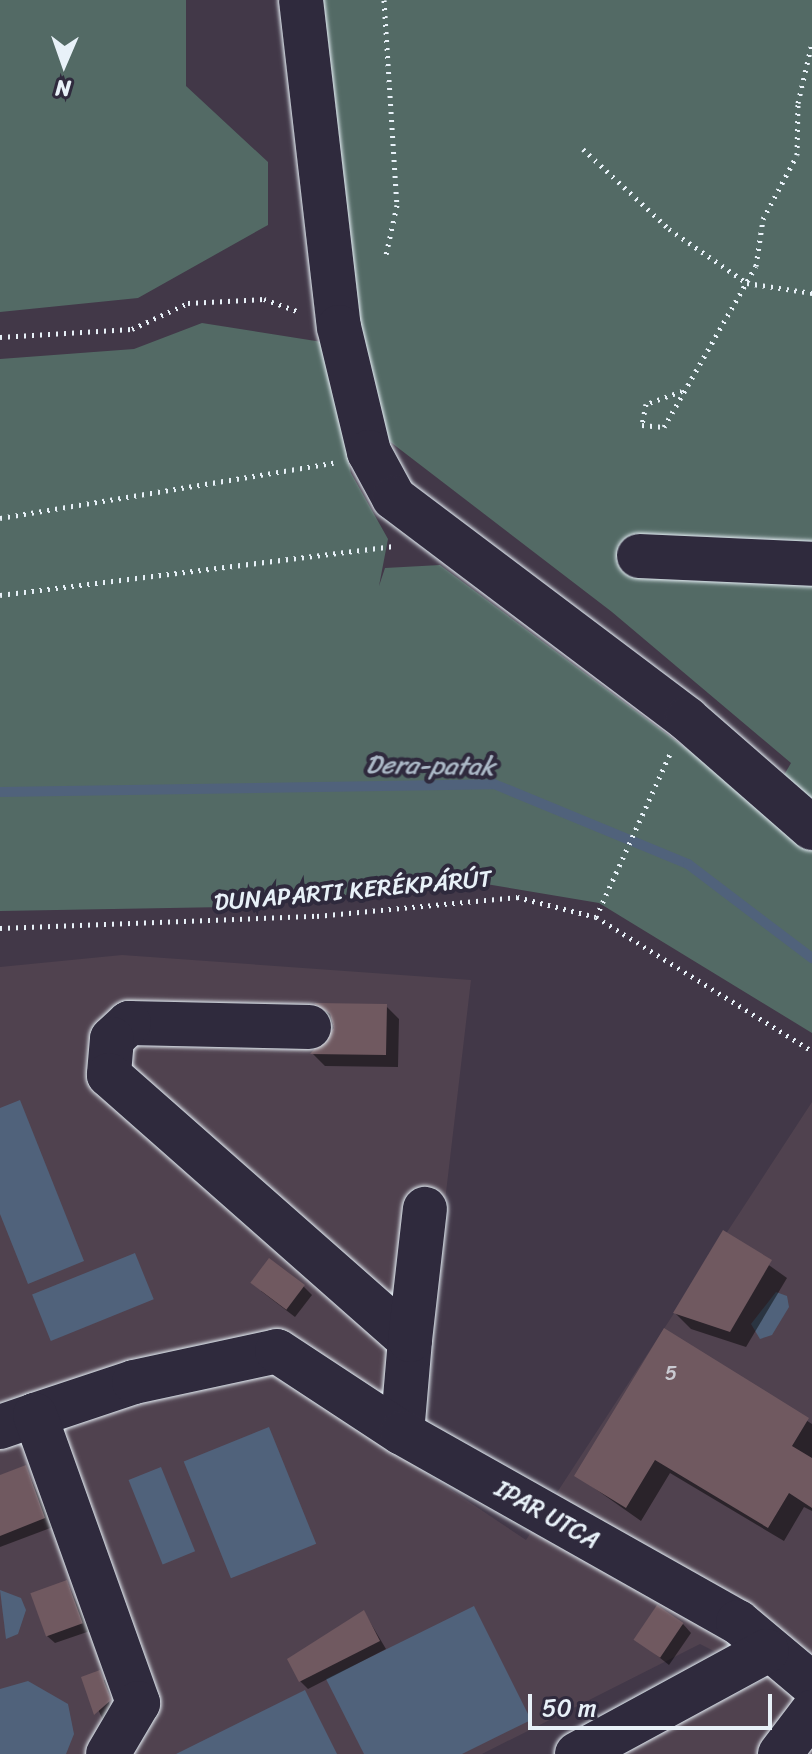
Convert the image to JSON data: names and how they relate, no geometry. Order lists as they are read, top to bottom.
{
  "streets": {
    "street": ["IPAR UTCA"],
    "path": ["DUNAPARTI KERÉKPÁRÚT"]
  },
  "water": ["Dera-patak"],
  "house_numbers": ["5"],
  "scale_bar": "50 m",
  "north": "bottom"
}
